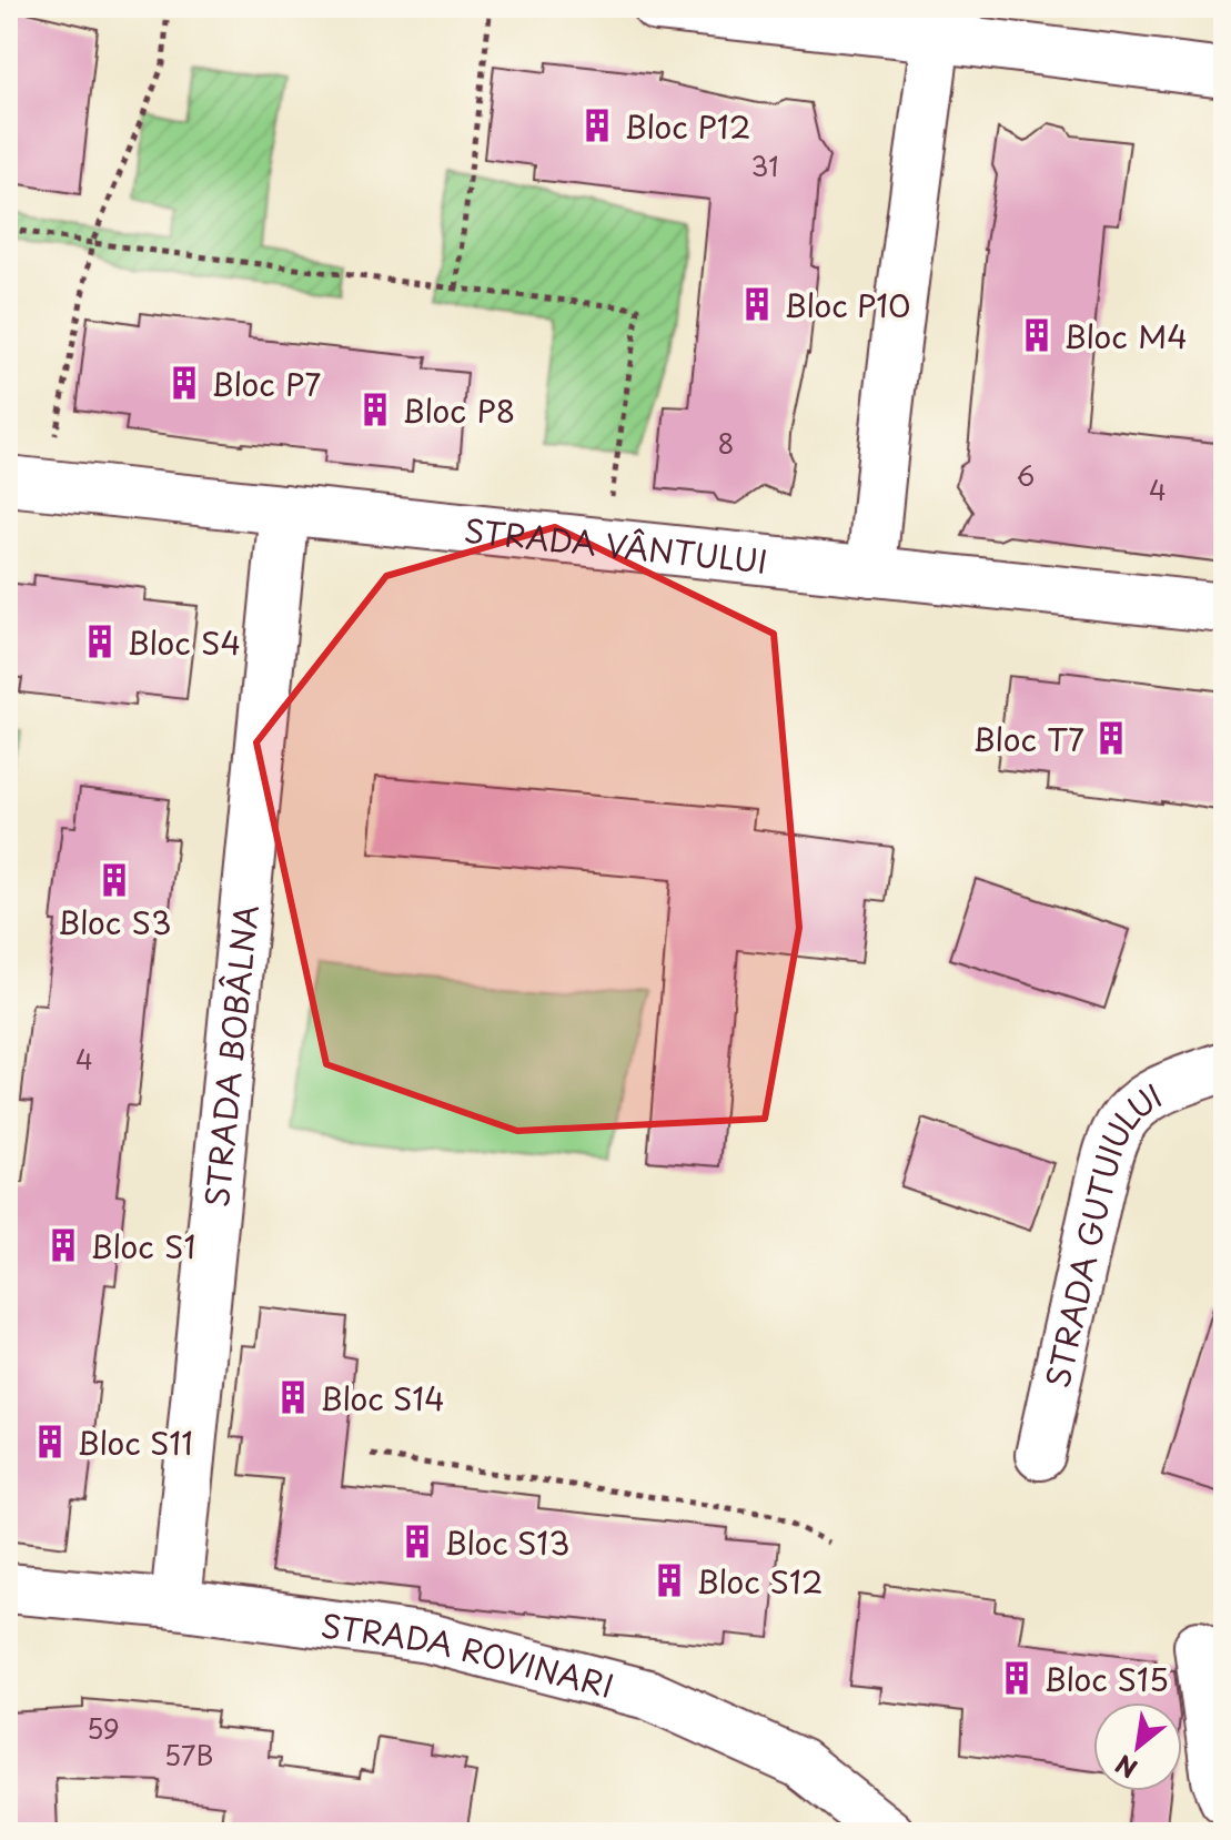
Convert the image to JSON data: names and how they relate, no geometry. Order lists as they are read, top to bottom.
{
  "streets": {
    "street": [
      "STRADA VÂNTULUI",
      "STRADA BOBÂLNA",
      "STRADA GUTUIULUI",
      "STRADA ROVINARI"
    ]
  },
  "crossings": [
    ["STRADA VÂNTULUI", "STRADA BOBÂLNA"],
    ["STRADA BOBÂLNA", "STRADA ROVINARI"]
  ],
  "places": {
    "building": [
      "Bloc P12",
      "Bloc P10",
      "Bloc M4",
      "Bloc P7",
      "Bloc P8",
      "Bloc S4",
      "Bloc T7",
      "Bloc S3",
      "Bloc S1",
      "Bloc S14",
      "Bloc S11",
      "Bloc S13",
      "Bloc S12",
      "Bloc S15"
    ]
  },
  "house_numbers": [
    "31",
    "8",
    "6",
    "4",
    "4",
    "59",
    "57B"
  ],
  "north": "bottom left"
}
